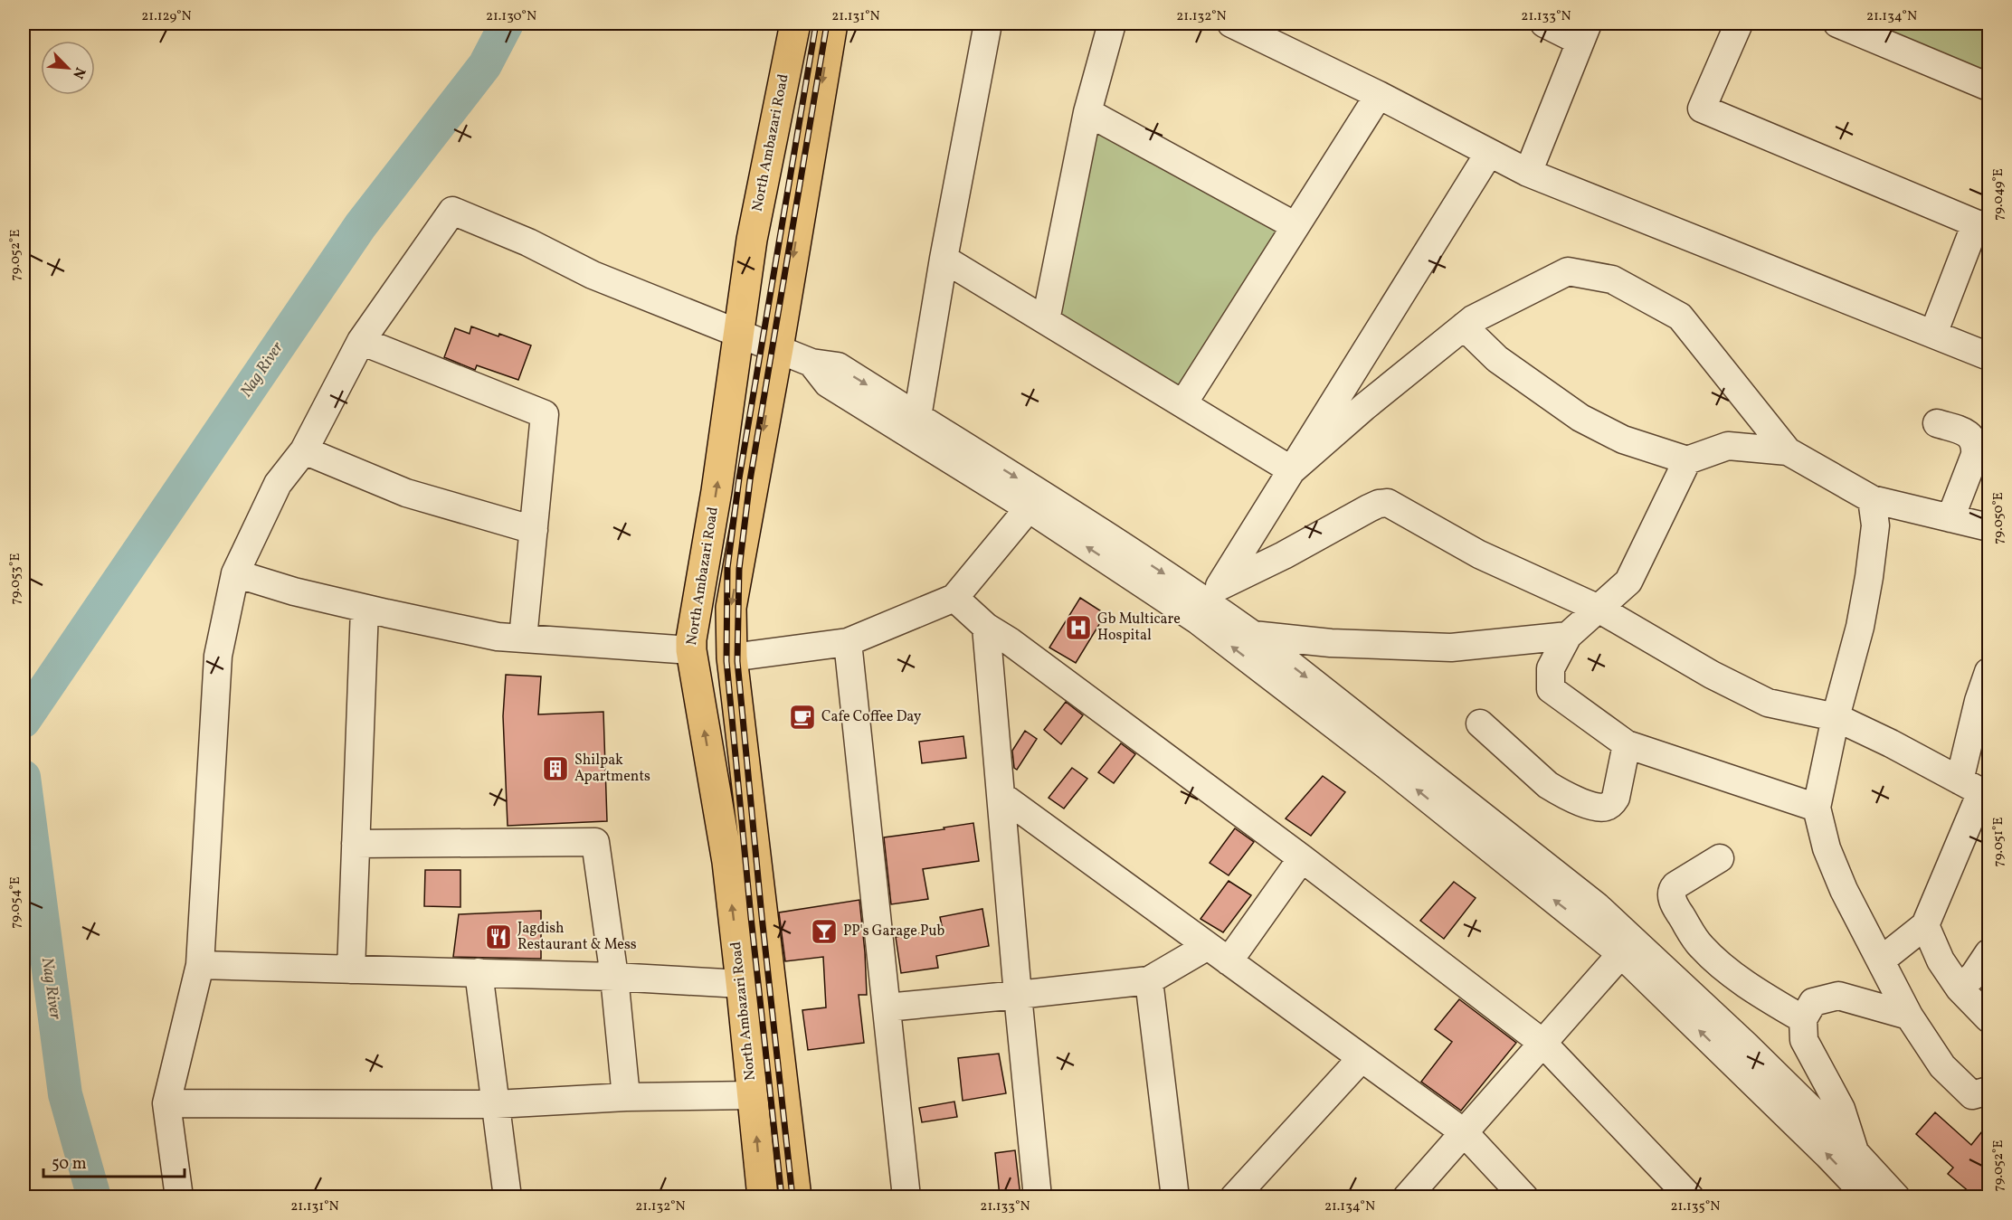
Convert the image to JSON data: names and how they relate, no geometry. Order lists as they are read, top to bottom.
{
  "streets": {
    "main road": ["North Ambazari Road"]
  },
  "water": ["Nag River"],
  "places": {
    "hospital": ["Gb Multicare Hospital"],
    "cafe": ["Cafe Coffee Day"],
    "building": ["Shilpak Apartments"],
    "bar": ["PP's Garage Pub"],
    "restaurant": ["Jagdish Restaurant & Mess"]
  },
  "scale_bar": "50 m",
  "north": "bottom right",
  "coordinates": [
    "21.129°N",
    "21.130°N",
    "21.131°N",
    "21.132°N",
    "21.133°N",
    "21.134°N",
    "79.049°E",
    "79.052°E",
    "79.050°E",
    "79.053°E",
    "79.051°E",
    "79.054°E",
    "21.135°N"
  ]
}
